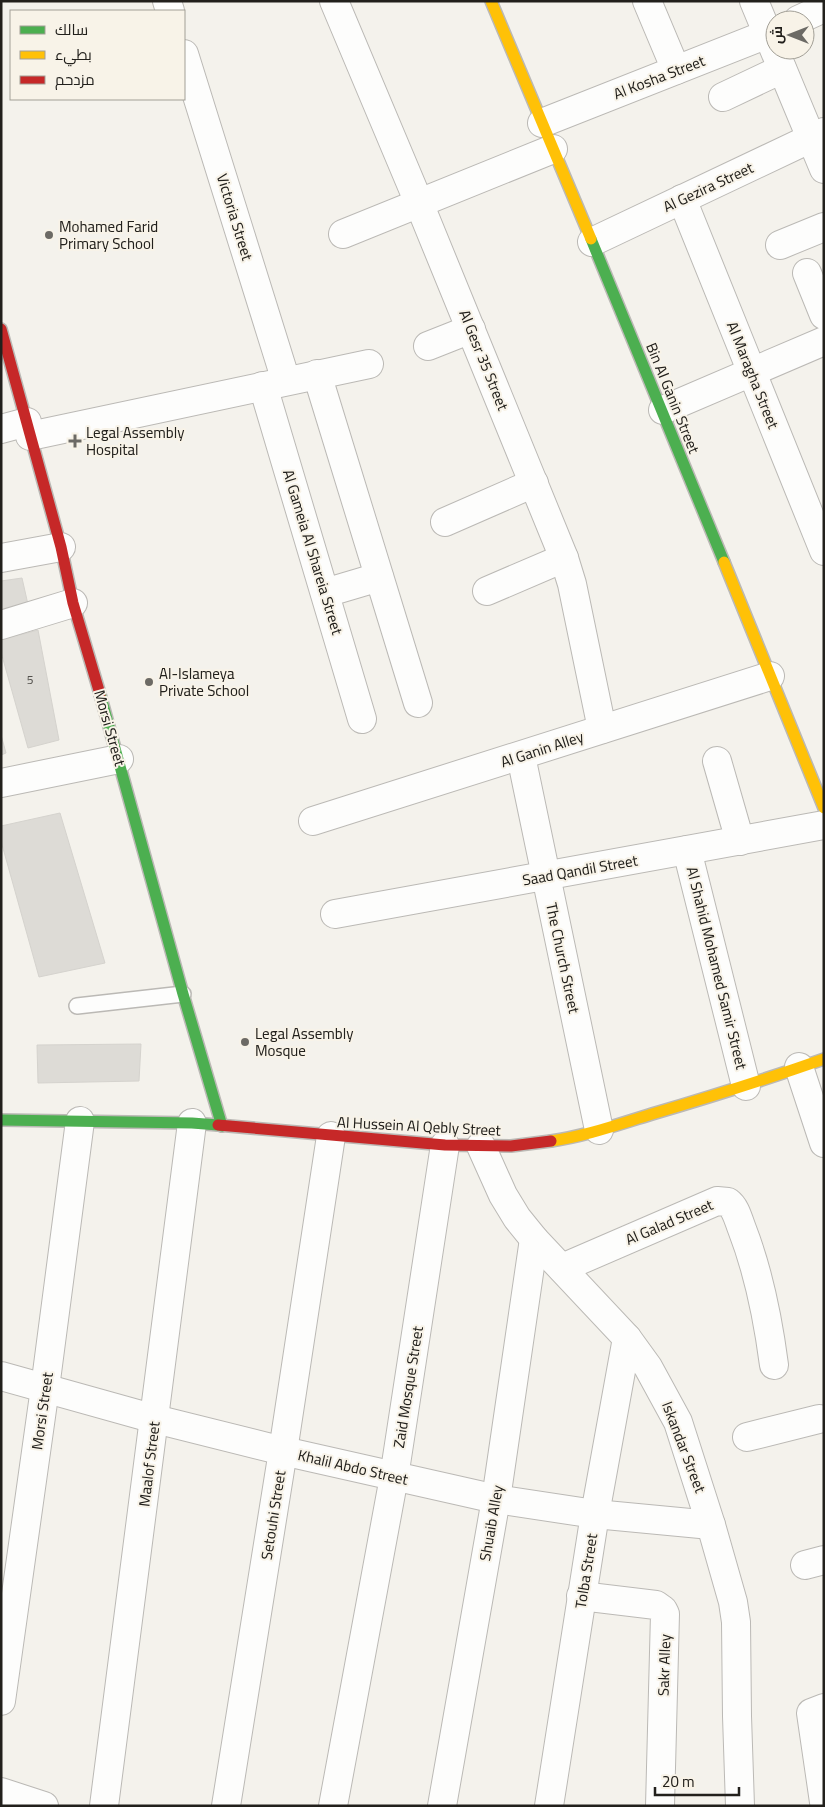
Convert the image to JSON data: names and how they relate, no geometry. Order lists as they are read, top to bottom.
{
  "streets": {
    "street": [
      "Al Kosha Street",
      "Al Gezira Street",
      "Victoria Street",
      "Al Gesr 35 Street",
      "Al Maragha Street",
      "Bin Al Ganin Street",
      "Al Gameia Al Shareia Street",
      "Morsi Street",
      "Al Ganin Alley",
      "Saad Qandil Street",
      "The Church Street",
      "Al Shahid Mohamed Samir Street",
      "Al Hussein Al Qebly Street",
      "Al Galad Street",
      "Zaid Mosque Street",
      "Iskandar Street",
      "Maalof Street",
      "Khalil Abdo Street",
      "Setouhi Street",
      "Shuaib Alley",
      "Tolba Street",
      "Sakr Alley"
    ]
  },
  "crossings": [
    ["Al Kosha Street", "Bin Al Ganin Street"],
    ["Al Gezira Street", "Al Maragha Street"],
    ["Al Gezira Street", "Bin Al Ganin Street"],
    ["Victoria Street", "Al Gameia Al Shareia Street"],
    ["Al Gesr 35 Street", "Al Ganin Alley"],
    ["Bin Al Ganin Street", "Al Ganin Alley"],
    ["Morsi Street", "Al Hussein Al Qebly Street"],
    ["Morsi Street", "Khalil Abdo Street"],
    ["Al Ganin Alley", "The Church Street"],
    ["Saad Qandil Street", "The Church Street"],
    ["Saad Qandil Street", "Al Shahid Mohamed Samir Street"],
    ["The Church Street", "Al Hussein Al Qebly Street"],
    ["Al Shahid Mohamed Samir Street", "Al Hussein Al Qebly Street"],
    ["Al Hussein Al Qebly Street", "Zaid Mosque Street"],
    ["Al Hussein Al Qebly Street", "Iskandar Street"],
    ["Al Hussein Al Qebly Street", "Maalof Street"],
    ["Al Hussein Al Qebly Street", "Setouhi Street"],
    ["Al Galad Street", "Iskandar Street"],
    ["Zaid Mosque Street", "Khalil Abdo Street"],
    ["Iskandar Street", "Khalil Abdo Street"],
    ["Iskandar Street", "Shuaib Alley"],
    ["Iskandar Street", "Tolba Street"],
    ["Maalof Street", "Khalil Abdo Street"],
    ["Khalil Abdo Street", "Setouhi Street"],
    ["Khalil Abdo Street", "Shuaib Alley"],
    ["Khalil Abdo Street", "Tolba Street"],
    ["Tolba Street", "Sakr Alley"]
  ],
  "places": {
    "other": ["Mohamed Farid Primary School", "Al-Islameya Private School", "Legal Assembly Mosque"],
    "health": ["Legal Assembly Hospital"]
  },
  "house_numbers": ["5"],
  "legend": ["سالك", "بطيء", "مزدحم"],
  "scale_bar": "20 m",
  "north": "left"
}
